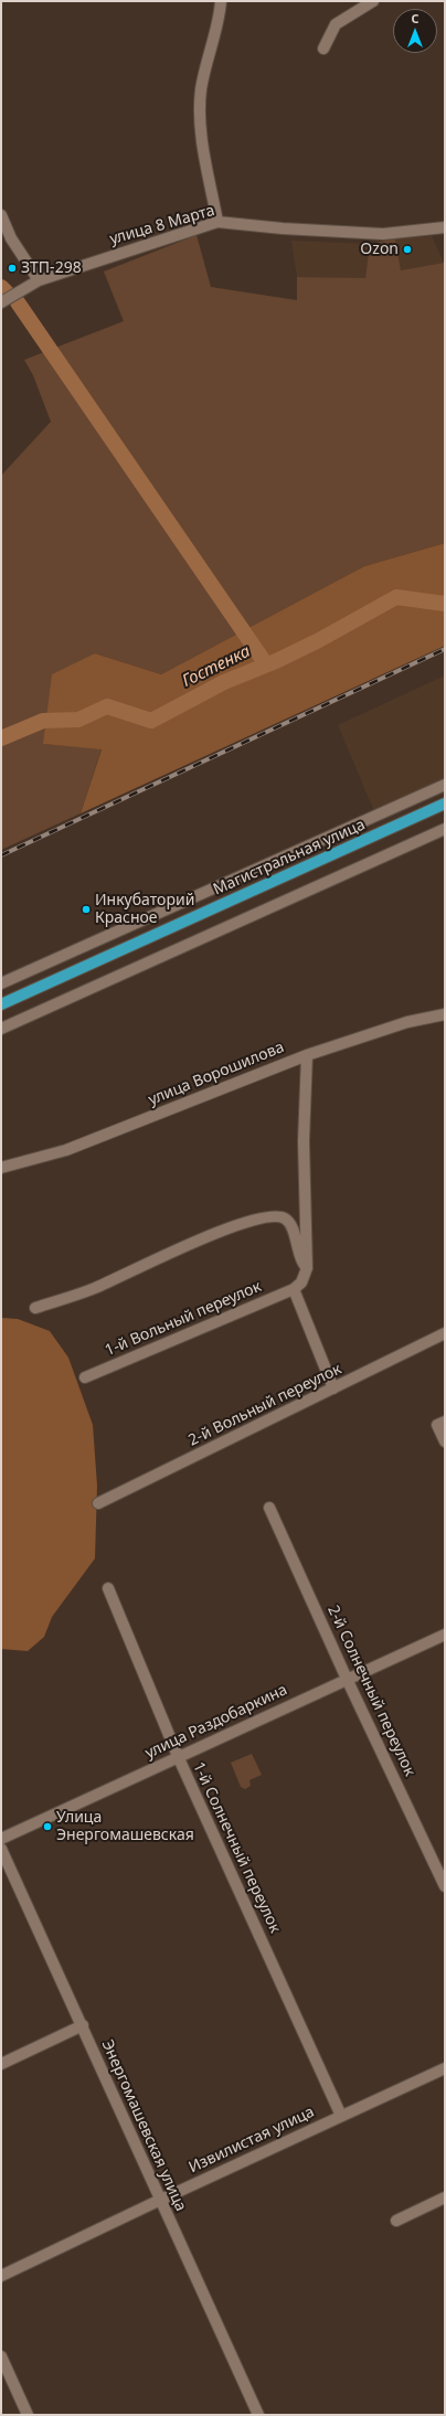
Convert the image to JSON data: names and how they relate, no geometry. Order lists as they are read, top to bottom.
{
  "streets": {
    "main road": ["Магистральная улица"],
    "street": [
      "улица 8 Марта",
      "улица Ворошилова",
      "1-й Вольный переулок",
      "2-й Вольный переулок",
      "2-й Солнечный переулок",
      "улица Раздобаркина",
      "1-й Солнечный переулок",
      "Энергомашевская улица",
      "Извилистая улица"
    ]
  },
  "crossings": [
    ["2-й Солнечный переулок", "улица Раздобаркина"],
    ["улица Раздобаркина", "1-й Солнечный переулок"],
    ["1-й Солнечный переулок", "Извилистая улица"],
    ["Энергомашевская улица", "Извилистая улица"]
  ],
  "water": ["Гостенка"],
  "places": [
    "Ozon",
    "ЗТП-298",
    "Инкубаторий Красное",
    "Улица Энергомашевская"
  ],
  "north": "top"
}
